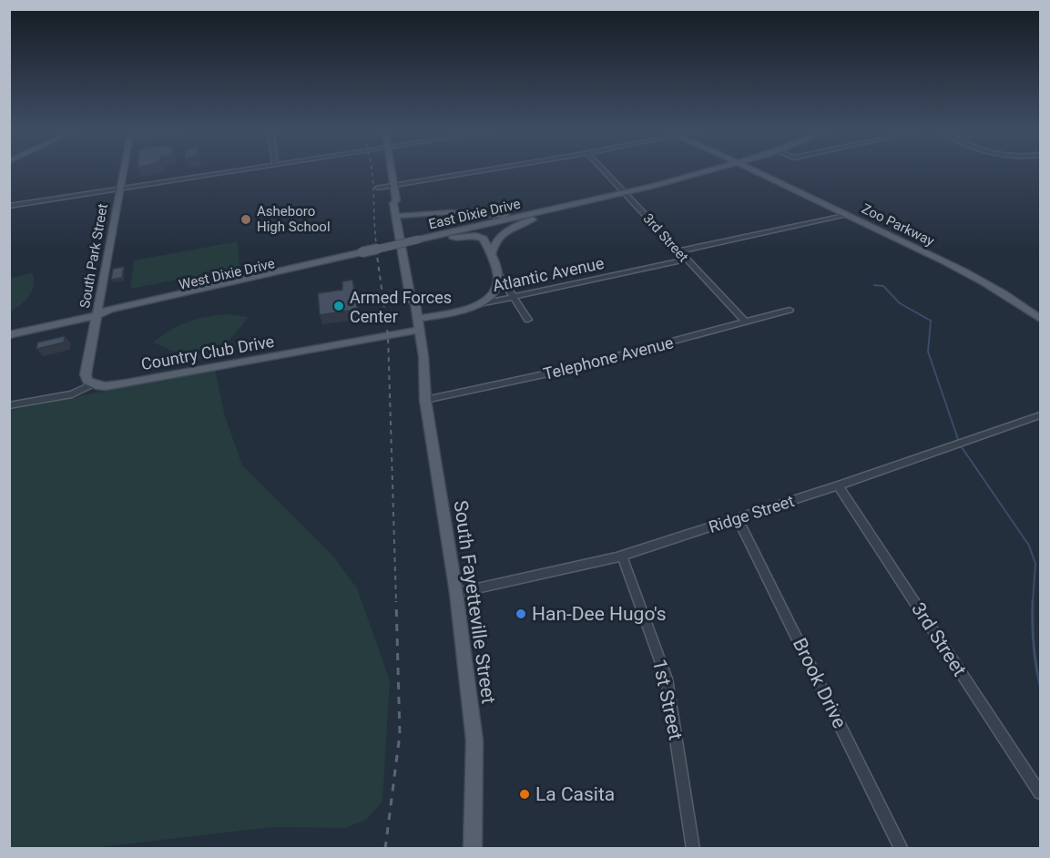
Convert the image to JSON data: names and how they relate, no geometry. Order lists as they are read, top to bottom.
{
  "streets": {
    "main road": [
      "East Dixie Drive",
      "Zoo Parkway",
      "South Park Street",
      "West Dixie Drive",
      "Atlantic Avenue",
      "Country Club Drive",
      "South Fayetteville Street"
    ],
    "street": [
      "3rd Street",
      "Telephone Avenue",
      "Ridge Street",
      "Brook Drive",
      "1st Street"
    ]
  },
  "crossings": [
    ["East Dixie Drive", "3rd Street"],
    ["East Dixie Drive", "West Dixie Drive"],
    ["3rd Street", "Atlantic Avenue"],
    ["3rd Street", "Telephone Avenue"],
    ["3rd Street", "Ridge Street"],
    ["South Park Street", "West Dixie Drive"],
    ["South Park Street", "Country Club Drive"],
    ["Atlantic Avenue", "South Fayetteville Street"],
    ["Country Club Drive", "South Fayetteville Street"],
    ["Telephone Avenue", "South Fayetteville Street"],
    ["Ridge Street", "South Fayetteville Street"],
    ["Ridge Street", "Brook Drive"],
    ["Ridge Street", "1st Street"]
  ],
  "places": [
    "Asheboro High School",
    "Armed Forces Center",
    "Han-Dee Hugo's",
    "La Casita"
  ]
}
